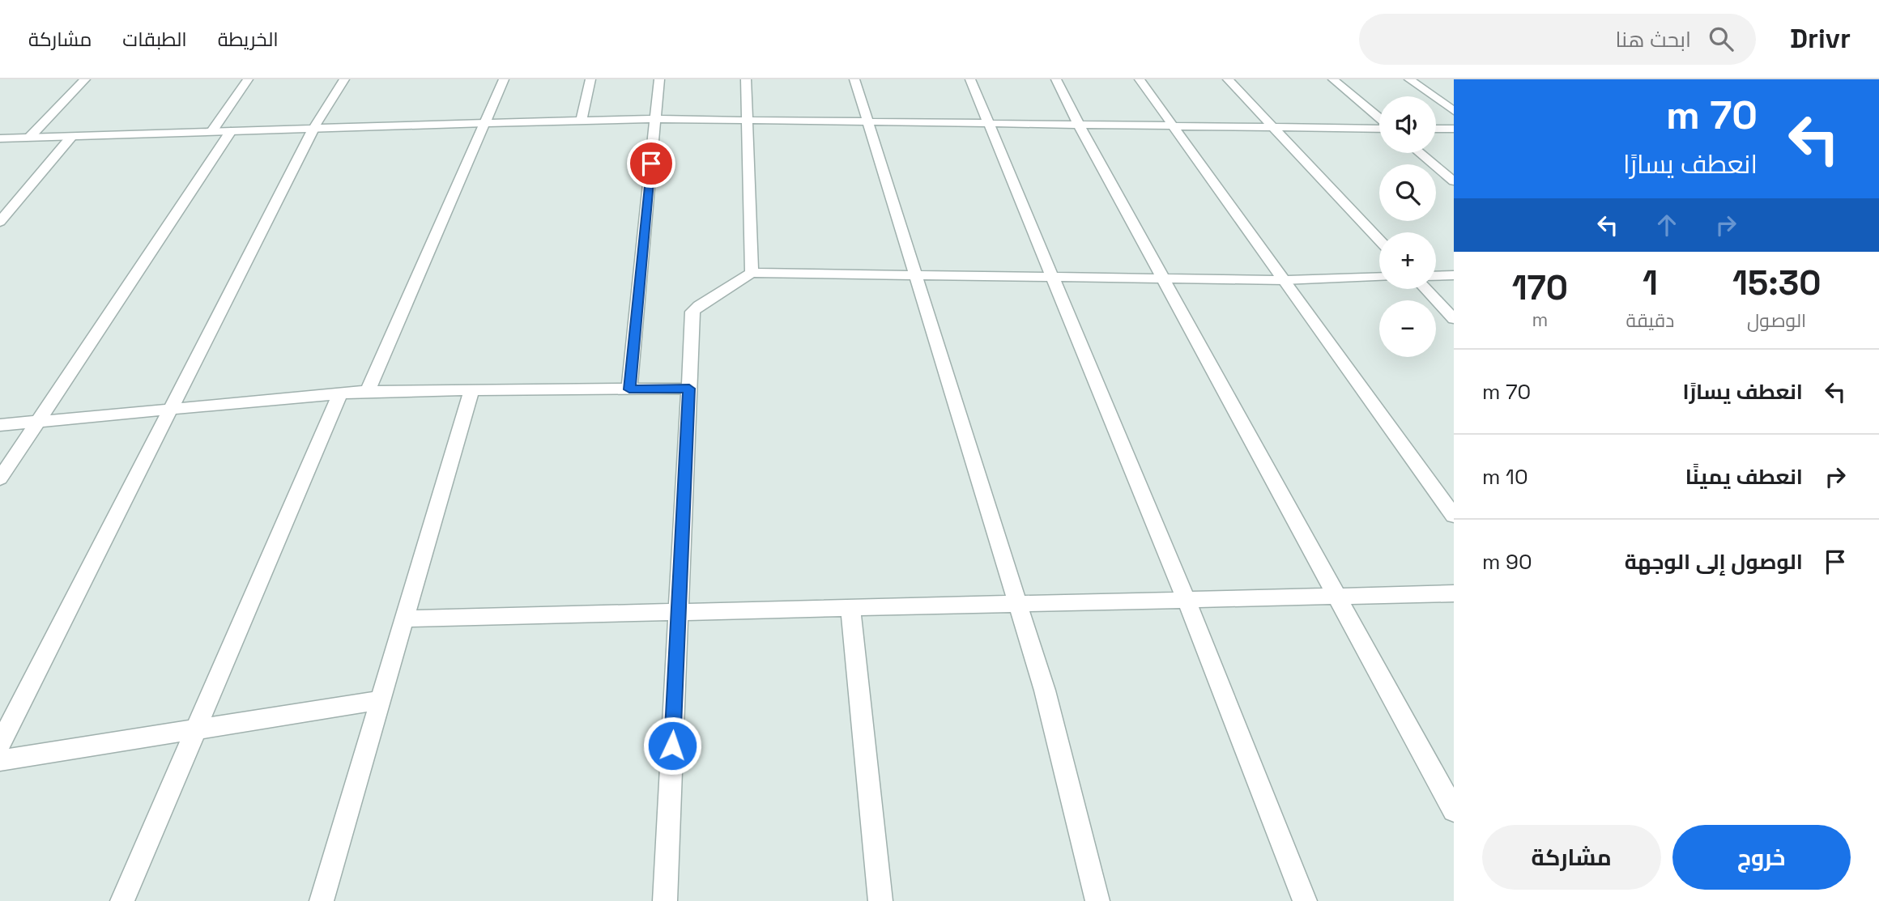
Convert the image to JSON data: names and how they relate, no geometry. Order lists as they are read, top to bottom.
{
  "page": {
    "header": "Drivr",
    "search": "ابحث هنا",
    "nav": ["الخريطة", "الطبقات", "مشاركة"],
    "turn": ["70 m", "انعطف يسارًا"],
    "map_buttons": ["+", "−"],
    "eta": [
      "15:30",
      "الوصول",
      "1",
      "دقيقة",
      "170",
      "m"
    ],
    "list": [
      {
        "name": "انعطف يسارًا",
        "value": "70 m"
      },
      {
        "name": "انعطف يمينًا",
        "value": "10 m"
      },
      {
        "name": "الوصول إلى الوجهة",
        "value": "90 m"
      }
    ],
    "buttons": ["خروج", "مشاركة"]
  }
}
